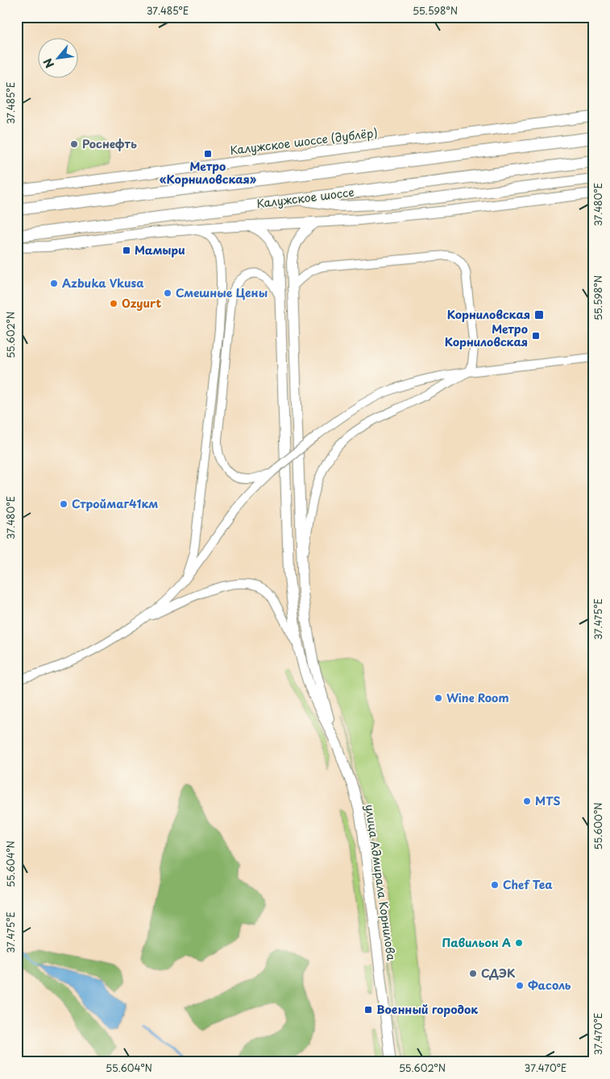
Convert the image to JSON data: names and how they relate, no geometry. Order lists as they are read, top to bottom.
{
  "streets": {
    "highway": ["Калужское шоссе"],
    "main road": ["Калужское шоссе (дублёр)", "улица Адмирала Корнилова"]
  },
  "places": {
    "other": [
      "Роснефть",
      "Azbuka Vkusa",
      "Смешные Цены",
      "Ozyurt",
      "Строймаг41км",
      "Wine Room",
      "MTS",
      "Chef Tea",
      "Павильон А",
      "СДЭК",
      "Фасоль"
    ],
    "transit": [
      "Метро «Корниловская»",
      "Мамыри",
      "Корниловская",
      "Метро Корниловская",
      "Военный городок"
    ]
  },
  "north": "bottom left",
  "coordinates": [
    "37.485°E",
    "55.598°N",
    "37.480°E",
    "55.602°N",
    "37.475°E",
    "55.600°N",
    "55.604°N",
    "37.470°E"
  ]
}
